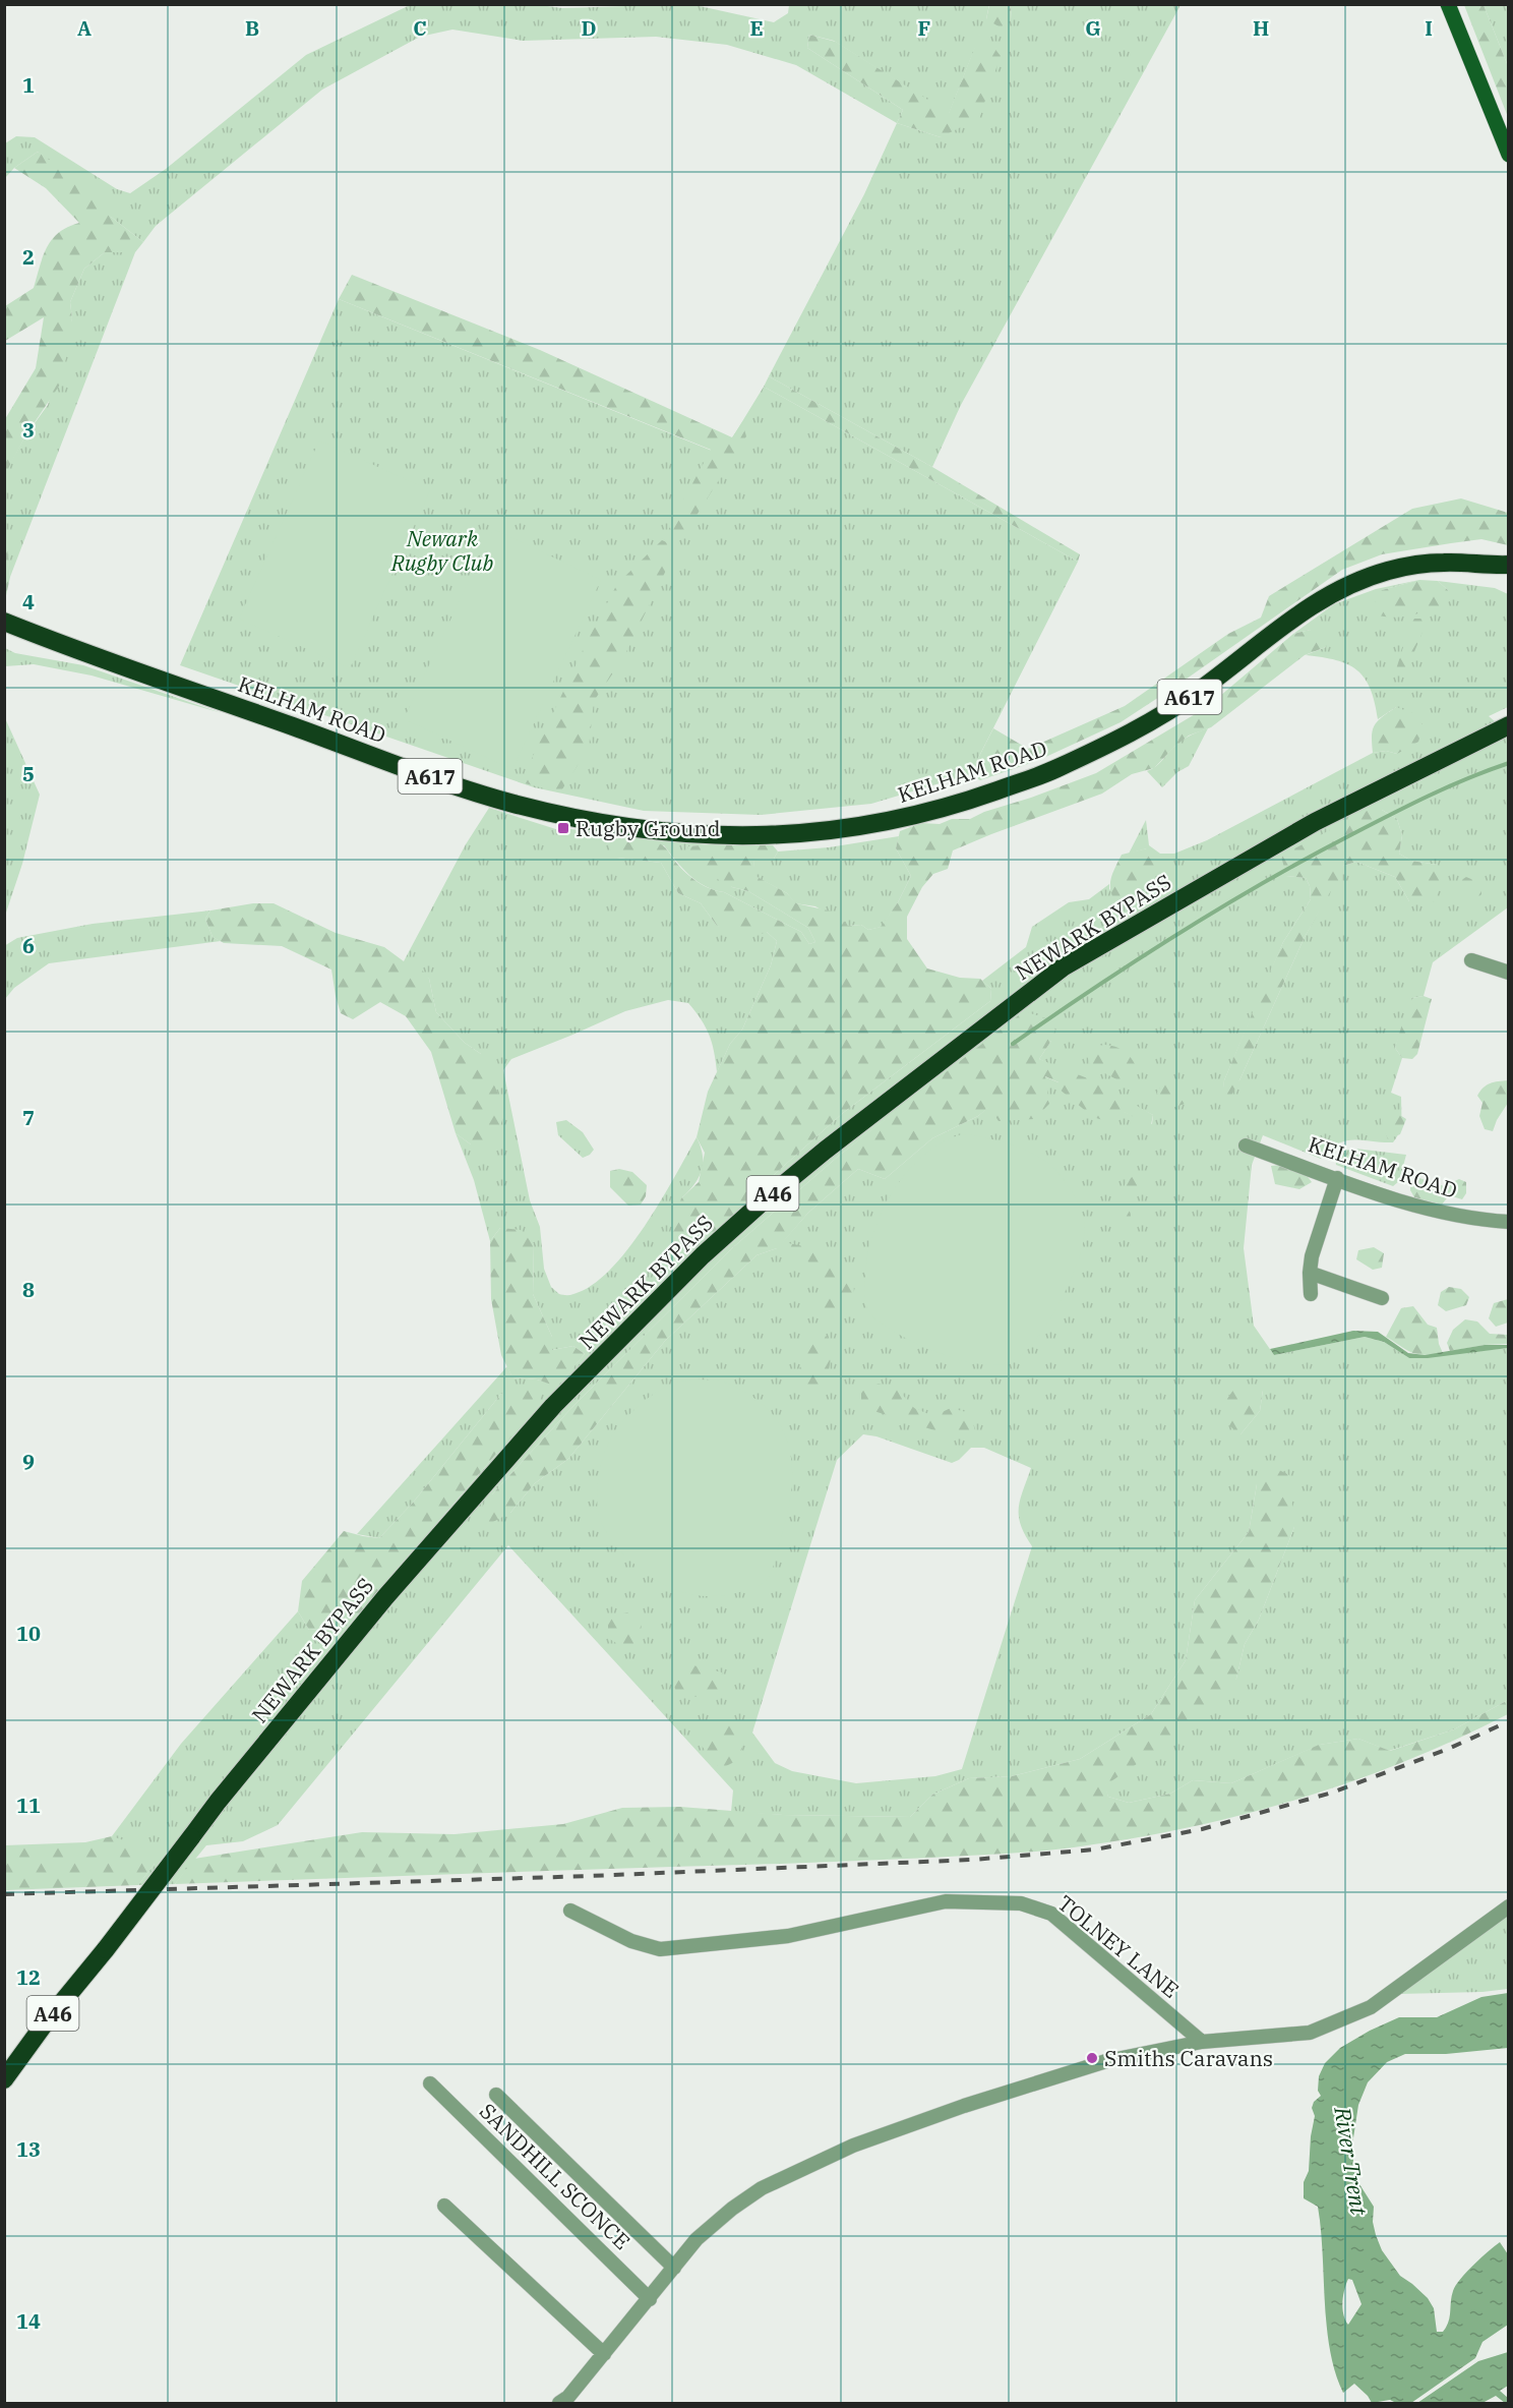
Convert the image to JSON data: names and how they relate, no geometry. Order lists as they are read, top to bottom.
{
  "streets": {
    "highway": [
      "A617",
      "KELHAM ROAD",
      "NEWARK BYPASS",
      "A46"
    ],
    "street": ["TOLNEY LANE", "SANDHILL SCONCE"]
  },
  "water": ["River Trent"],
  "parks": ["Newark Rugby Club"],
  "places": {
    "transit": ["Rugby Ground"],
    "other": ["Smiths Caravans"]
  },
  "grid": {
    "columns": [
      "A",
      "B",
      "C",
      "D",
      "E",
      "F",
      "G",
      "H",
      "I"
    ],
    "rows": [
      "1",
      "2",
      "3",
      "4",
      "5",
      "6",
      "7",
      "8",
      "9",
      "10",
      "11",
      "12",
      "13",
      "14"
    ]
  }
}
